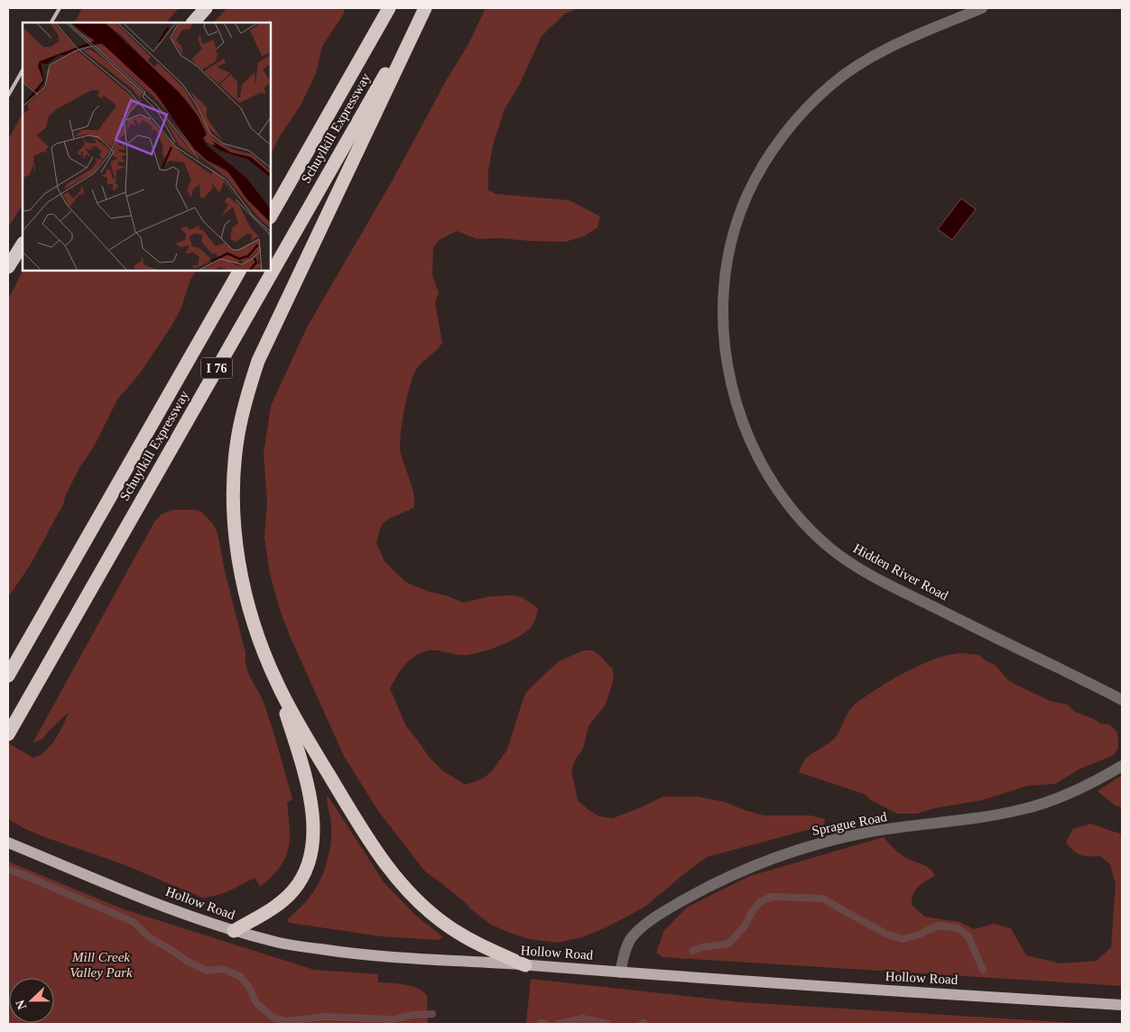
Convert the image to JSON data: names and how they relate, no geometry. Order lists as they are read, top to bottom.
{
  "streets": {
    "highway": ["Schuylkill Expressway", "I 76"],
    "main road": ["Hollow Road"],
    "street": ["Hidden River Road", "Sprague Road"]
  },
  "crossings": [
    ["Sprague Road", "Hollow Road"]
  ],
  "parks": ["Mill Creek Valley Park"],
  "north": "left"
}
